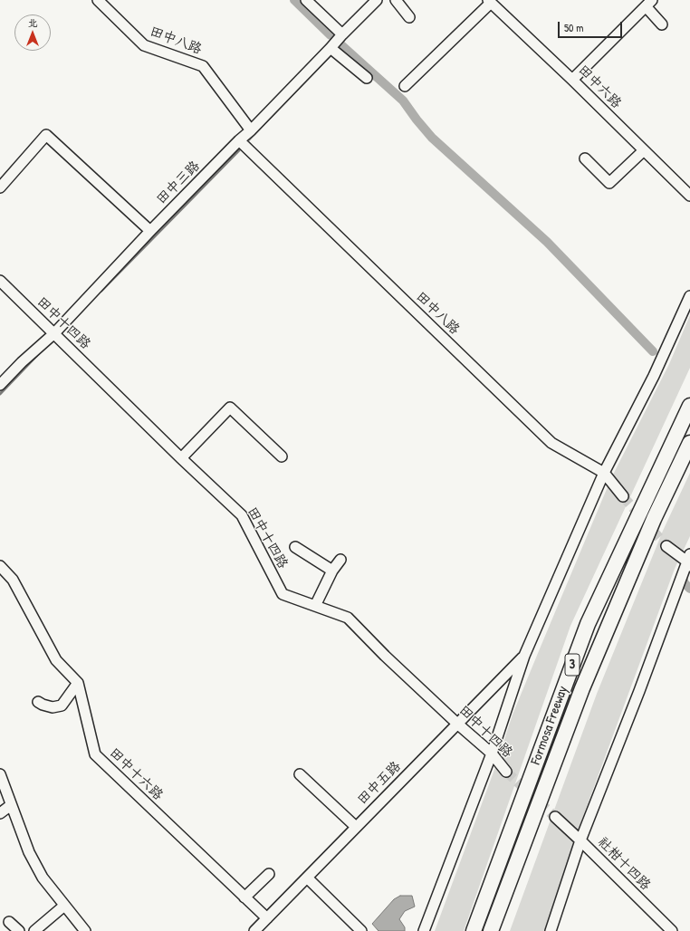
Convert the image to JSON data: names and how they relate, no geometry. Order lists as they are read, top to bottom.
{
  "streets": {
    "highway": ["3", "Formosa Freeway"],
    "street": [
      "田中八路",
      "田中六路",
      "田中三路",
      "田中十四路",
      "田中十六路",
      "田中五路",
      "社柑十四路"
    ]
  },
  "crossings": [
    ["田中八路", "田中三路"],
    ["田中三路", "田中十四路"],
    ["田中十四路", "田中五路"],
    ["田中十六路", "田中五路"]
  ],
  "scale_bar": "50 m",
  "north": "top"
}
